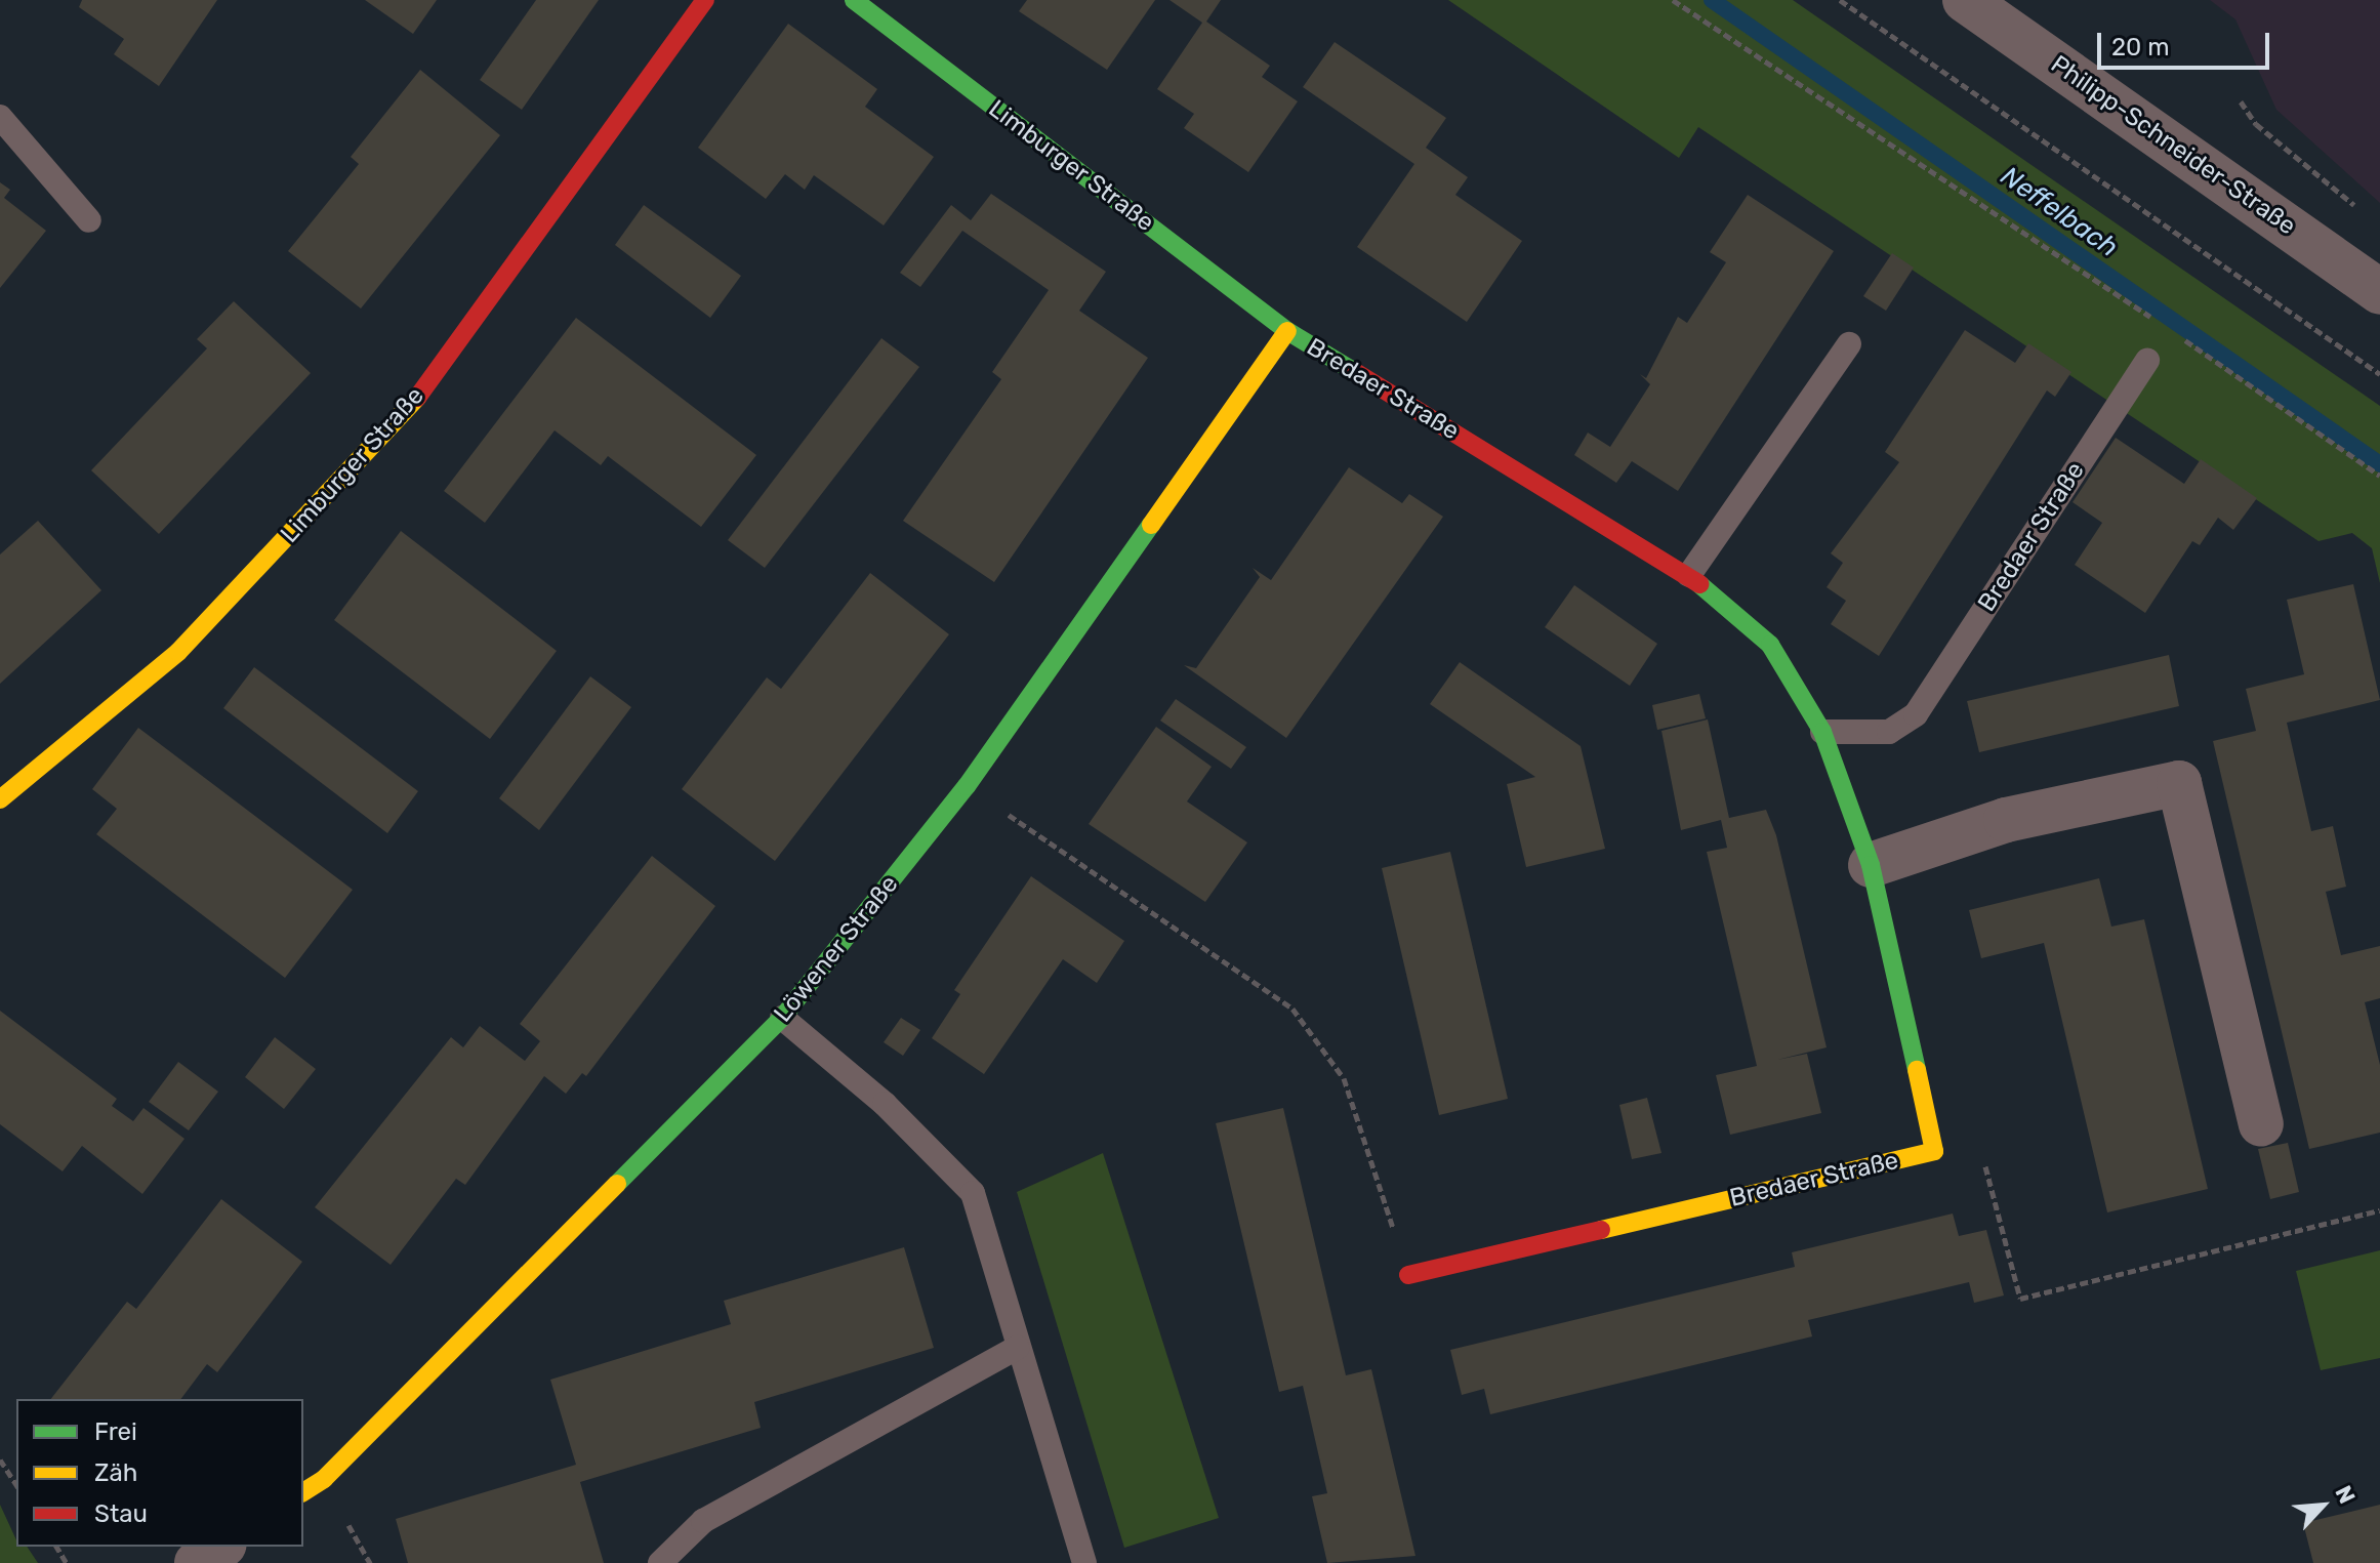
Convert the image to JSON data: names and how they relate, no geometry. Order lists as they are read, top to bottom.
{
  "streets": {
    "street": [
      "Philipp-Schneider-Straße",
      "Limburger Straße",
      "Bredaer Straße",
      "Löwener Straße"
    ]
  },
  "crossings": [
    ["Limburger Straße", "Bredaer Straße"],
    ["Limburger Straße", "Löwener Straße"],
    ["Bredaer Straße", "Löwener Straße"]
  ],
  "water": ["Neffelbach"],
  "legend": ["Frei", "Zäh", "Stau"],
  "scale_bar": "20 m",
  "north": "top right"
}
